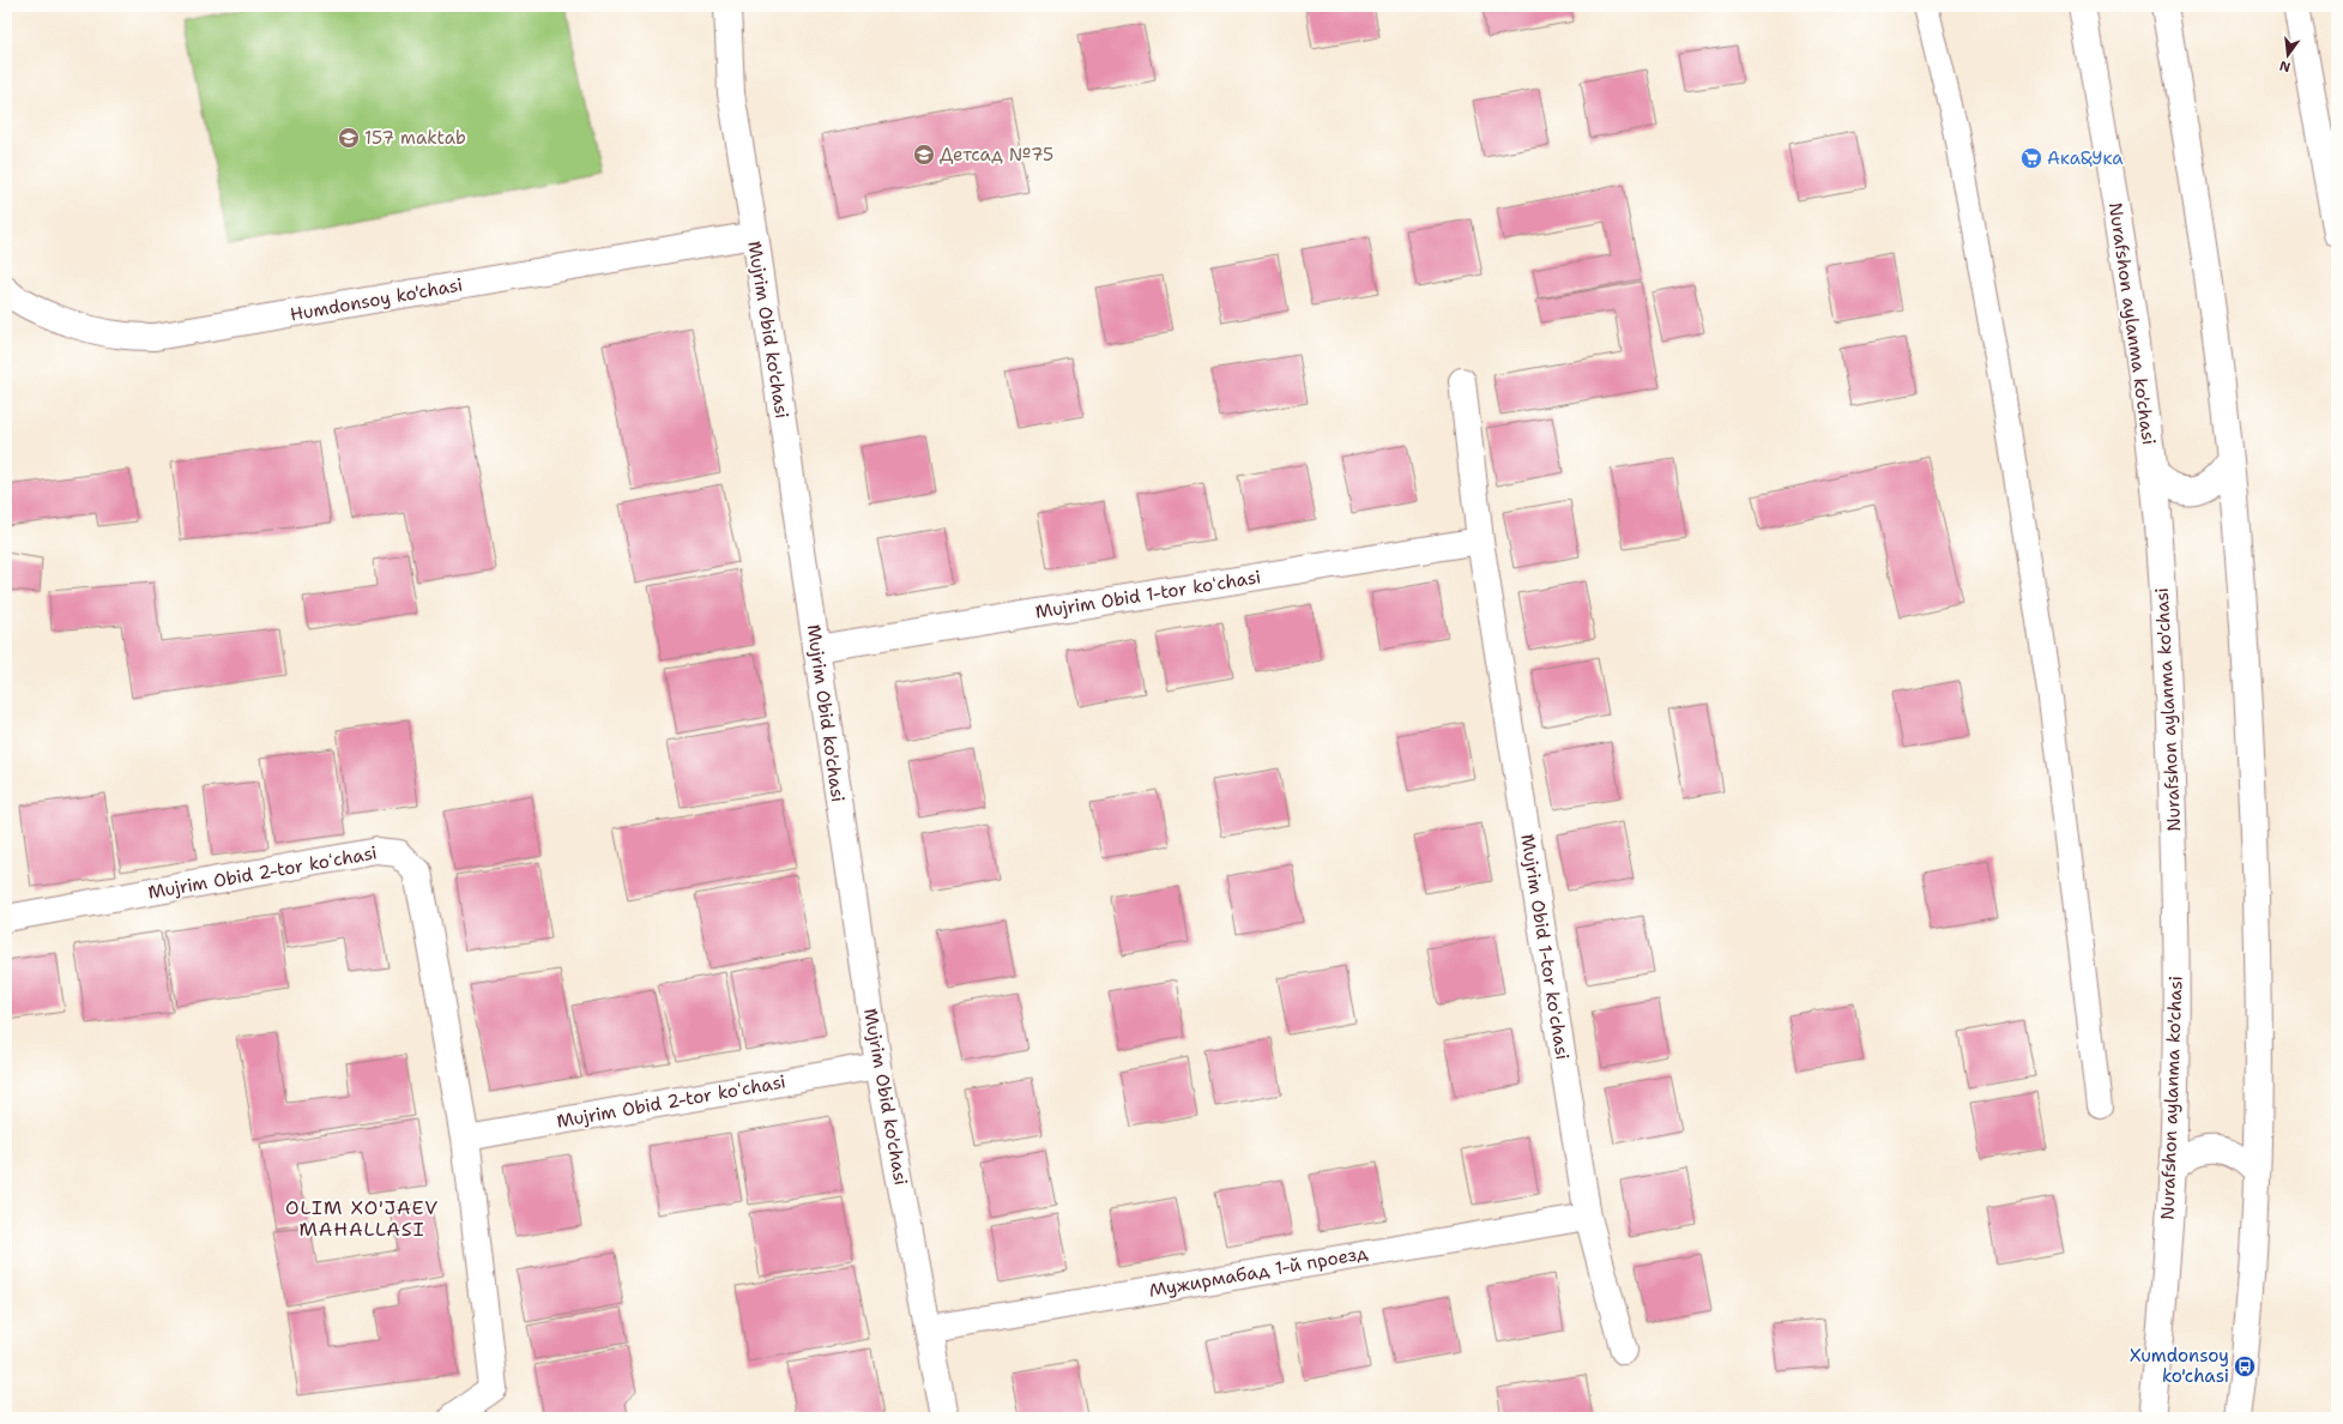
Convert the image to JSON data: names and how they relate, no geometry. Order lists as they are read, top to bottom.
{
  "streets": {
    "street": [
      "Humdonsoy ko'chasi",
      "Nurafshon aylanma ko'chasi",
      "Mujrim Obid ko'chasi",
      "Mujrim Obid 1-tor koʻchasi",
      "Mujrim Obid 2-tor koʻchasi",
      "Мужирмабад 1-й проезд"
    ]
  },
  "crossings": [
    ["Humdonsoy ko'chasi", "Mujrim Obid ko'chasi"],
    ["Mujrim Obid ko'chasi", "Mujrim Obid 1-tor koʻchasi"],
    ["Mujrim Obid ko'chasi", "Mujrim Obid 2-tor koʻchasi"],
    ["Mujrim Obid ko'chasi", "Мужирмабад 1-й проезд"],
    ["Mujrim Obid 1-tor koʻchasi", "Мужирмабад 1-й проезд"]
  ],
  "districts": ["OLIM XO'JAEV MAHALLASI"],
  "places": {
    "school or university": ["157 maktab", "Детсад №75"],
    "supermarket": ["Ака&Ука"],
    "bus stop": ["Xumdonsoy ko'chasi"]
  },
  "north": "bottom"
}
